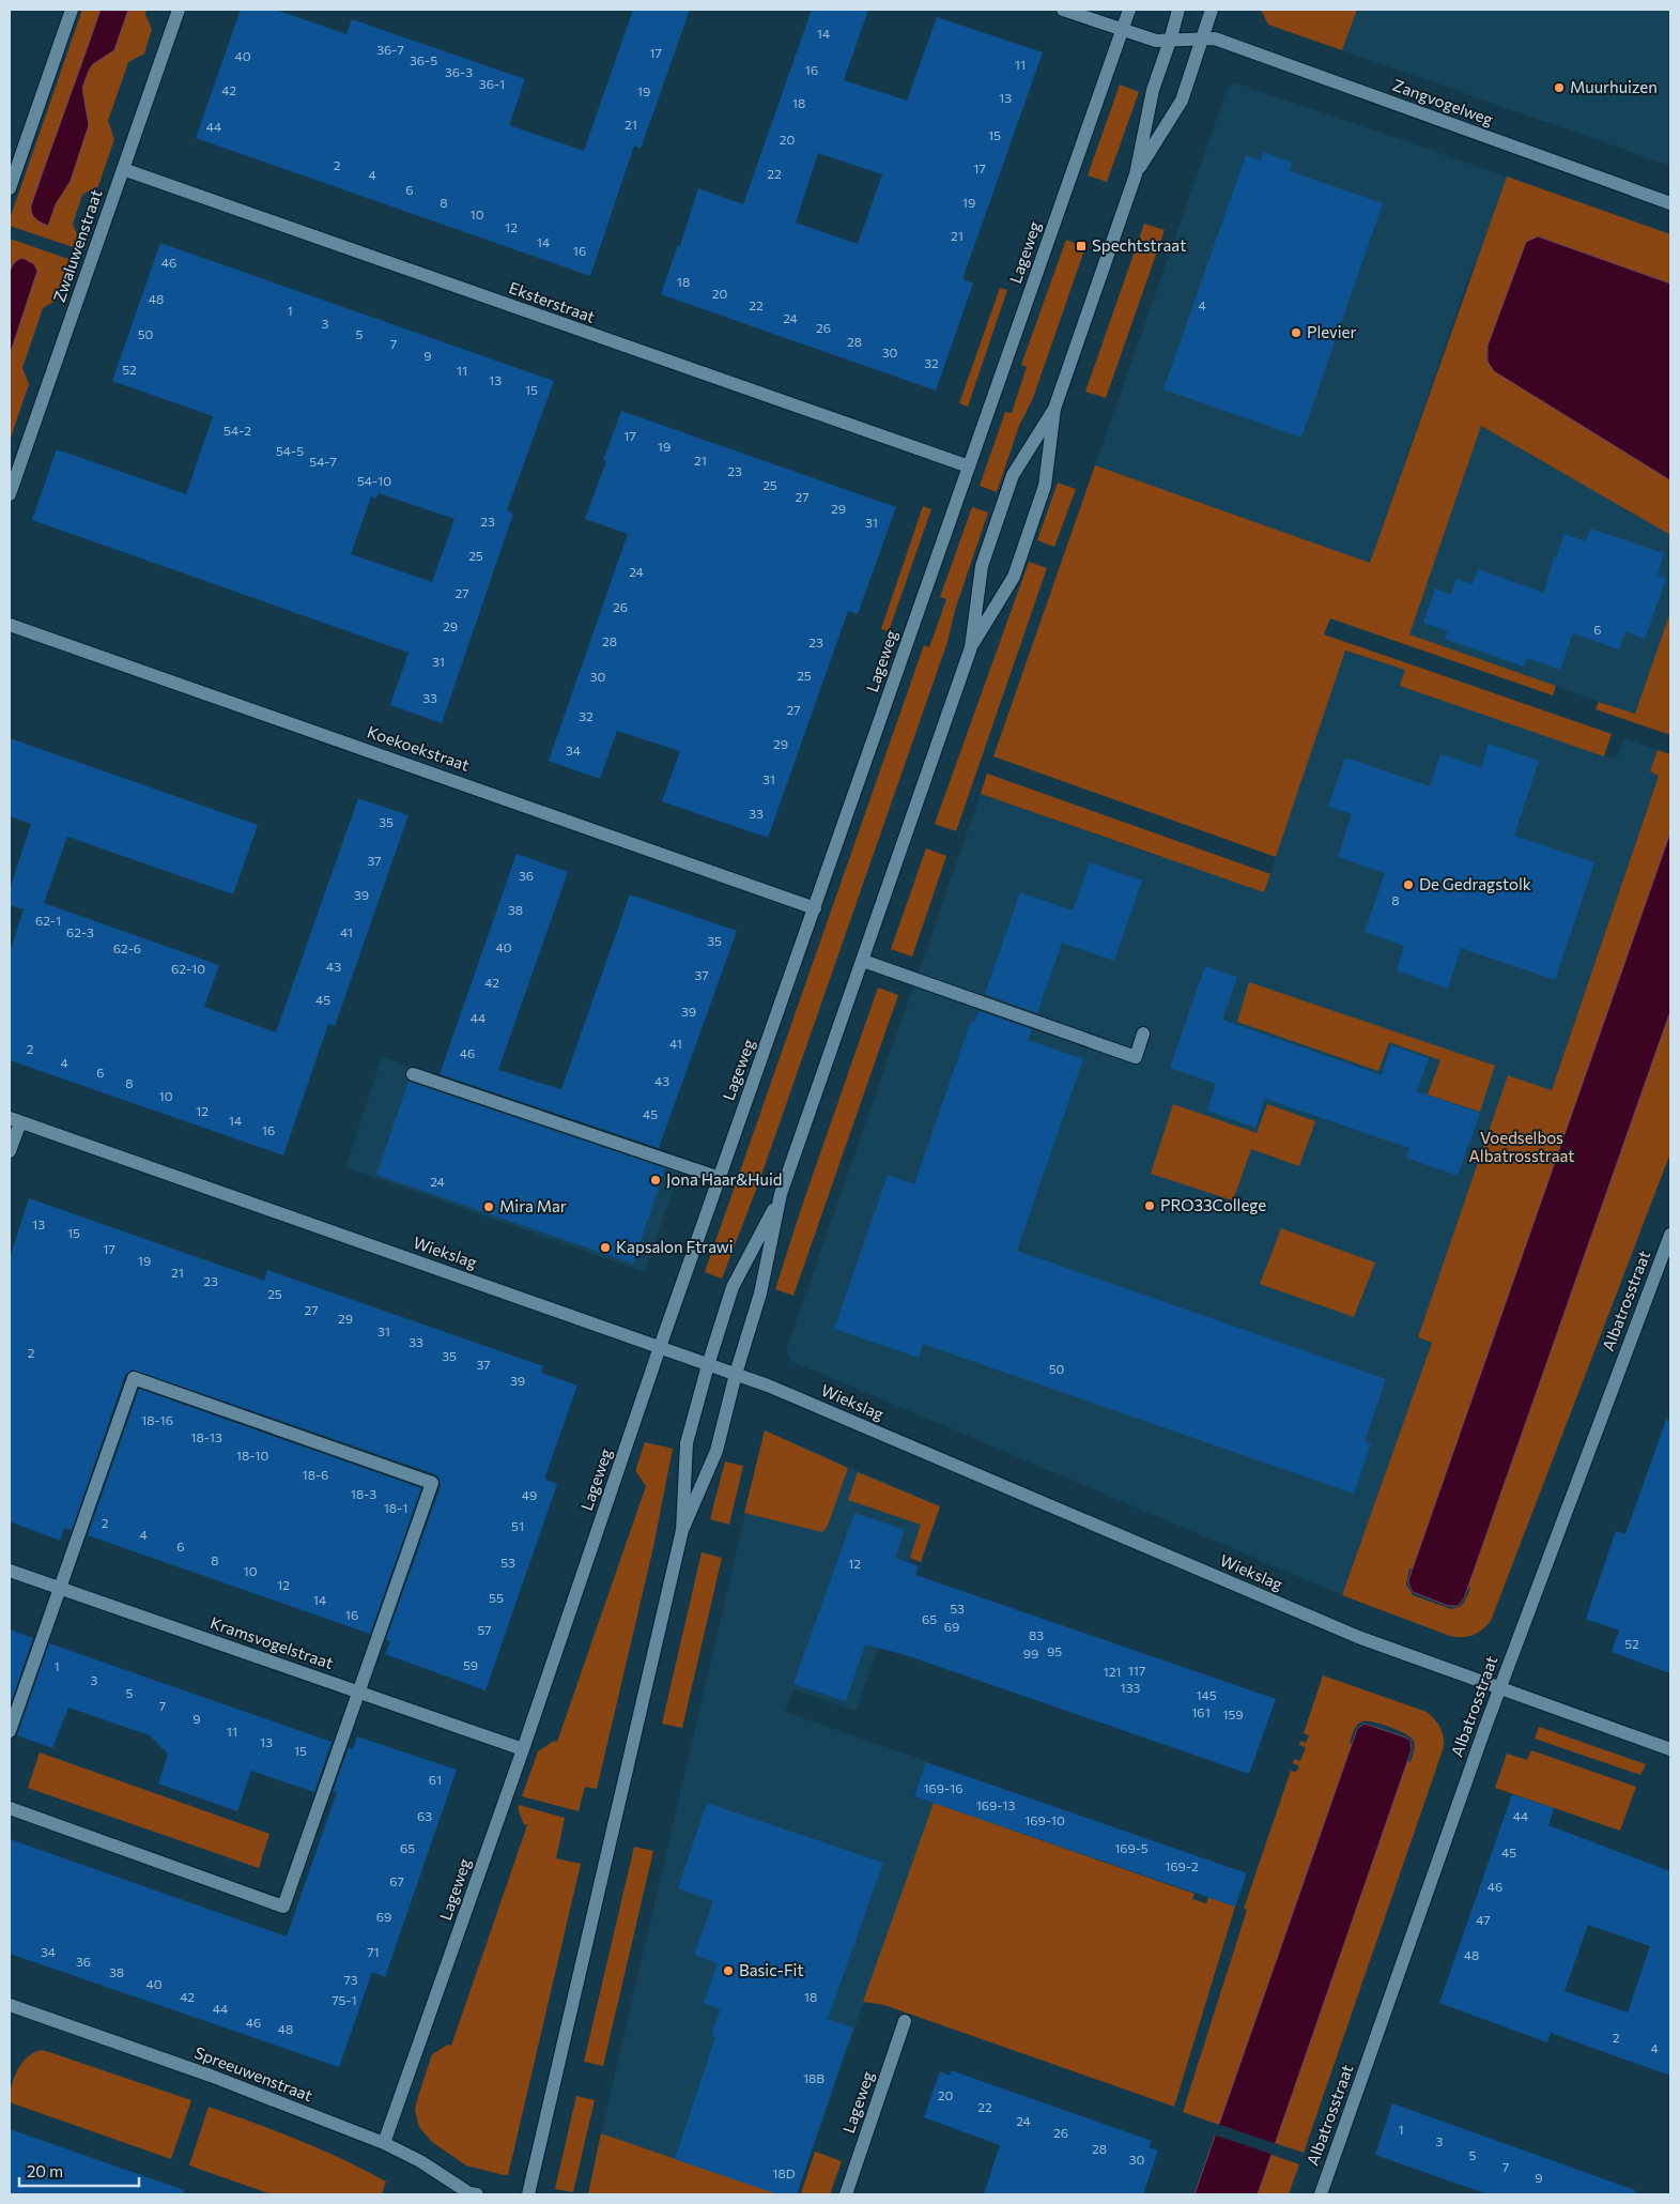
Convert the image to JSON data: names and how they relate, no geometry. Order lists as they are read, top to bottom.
{
  "streets": {
    "street": [
      "Zangvogelweg",
      "Zwaluwenstraat",
      "Lageweg",
      "Eksterstraat",
      "Koekoekstraat",
      "Wiekslag",
      "Albatrosstraat",
      "Kramsvogelstraat",
      "Spreeuwenstraat"
    ]
  },
  "crossings": [
    ["Zwaluwenstraat", "Eksterstraat"],
    ["Lageweg", "Eksterstraat"],
    ["Lageweg", "Koekoekstraat"],
    ["Lageweg", "Wiekslag"],
    ["Lageweg", "Kramsvogelstraat"],
    ["Lageweg", "Spreeuwenstraat"],
    ["Wiekslag", "Albatrosstraat"]
  ],
  "parks": ["Voedselbos Albatrosstraat"],
  "places": {
    "other": [
      "Muurhuizen",
      "Plevier",
      "De Gedragstolk",
      "Jona Haar&Huid",
      "PRO33College",
      "Mira Mar",
      "Kapsalon Ftrawi",
      "Basic-Fit"
    ],
    "transit": ["Spechtstraat"]
  },
  "house_numbers": [
    "14",
    "36-7",
    "17",
    "40",
    "36-5",
    "11",
    "16",
    "36-3",
    "36-1",
    "42",
    "19",
    "13",
    "18",
    "21",
    "44",
    "15",
    "20",
    "2",
    "17",
    "22",
    "4",
    "6",
    "8",
    "19",
    "10",
    "12",
    "21",
    "14",
    "16",
    "46",
    "18",
    "20",
    "48",
    "22",
    "4",
    "1",
    "24",
    "3",
    "26",
    "50",
    "5",
    "28",
    "7",
    "30",
    "9",
    "32",
    "52",
    "11",
    "13",
    "15",
    "54-2",
    "17",
    "19",
    "54-5",
    "21",
    "54-7",
    "23",
    "54-10",
    "25",
    "27",
    "29",
    "23",
    "31",
    "25",
    "24",
    "27",
    "26",
    "29",
    "6",
    "28",
    "23",
    "31",
    "25",
    "30",
    "33",
    "27",
    "32",
    "29",
    "34",
    "31",
    "33",
    "35",
    "37",
    "36",
    "39",
    "8",
    "38",
    "62-1",
    "62-3",
    "41",
    "35",
    "40",
    "62-6",
    "43",
    "62-10",
    "37",
    "42",
    "45",
    "39",
    "44",
    "41",
    "2",
    "46",
    "4",
    "6",
    "43",
    "8",
    "10",
    "12",
    "45",
    "14",
    "16",
    "24",
    "13",
    "15",
    "17",
    "19",
    "21",
    "23",
    "25",
    "27",
    "29",
    "31",
    "33",
    "2",
    "35",
    "37",
    "50",
    "39",
    "18-16",
    "18-13",
    "18-10",
    "18-6",
    "18-3",
    "49",
    "18-1",
    "2",
    "51",
    "4",
    "6",
    "8",
    "53",
    "12",
    "10",
    "12",
    "55",
    "14",
    "53",
    "16",
    "65",
    "69",
    "57",
    "83",
    "52",
    "95",
    "99",
    "59",
    "1",
    "117",
    "121",
    "3",
    "133",
    "5",
    "145",
    "7",
    "161",
    "159",
    "9",
    "11",
    "13",
    "15",
    "61",
    "169-16",
    "169-13",
    "63",
    "44",
    "169-10",
    "65",
    "169-5",
    "45",
    "169-2",
    "67",
    "46",
    "69",
    "47",
    "34",
    "71",
    "48",
    "36",
    "38",
    "73",
    "40",
    "42",
    "18",
    "75-1",
    "44",
    "46",
    "48",
    "2",
    "4",
    "18B",
    "20",
    "22",
    "24",
    "1",
    "26",
    "3",
    "28",
    "5",
    "30",
    "7",
    "18D",
    "9"
  ],
  "scale_bar": "20 m"
}
